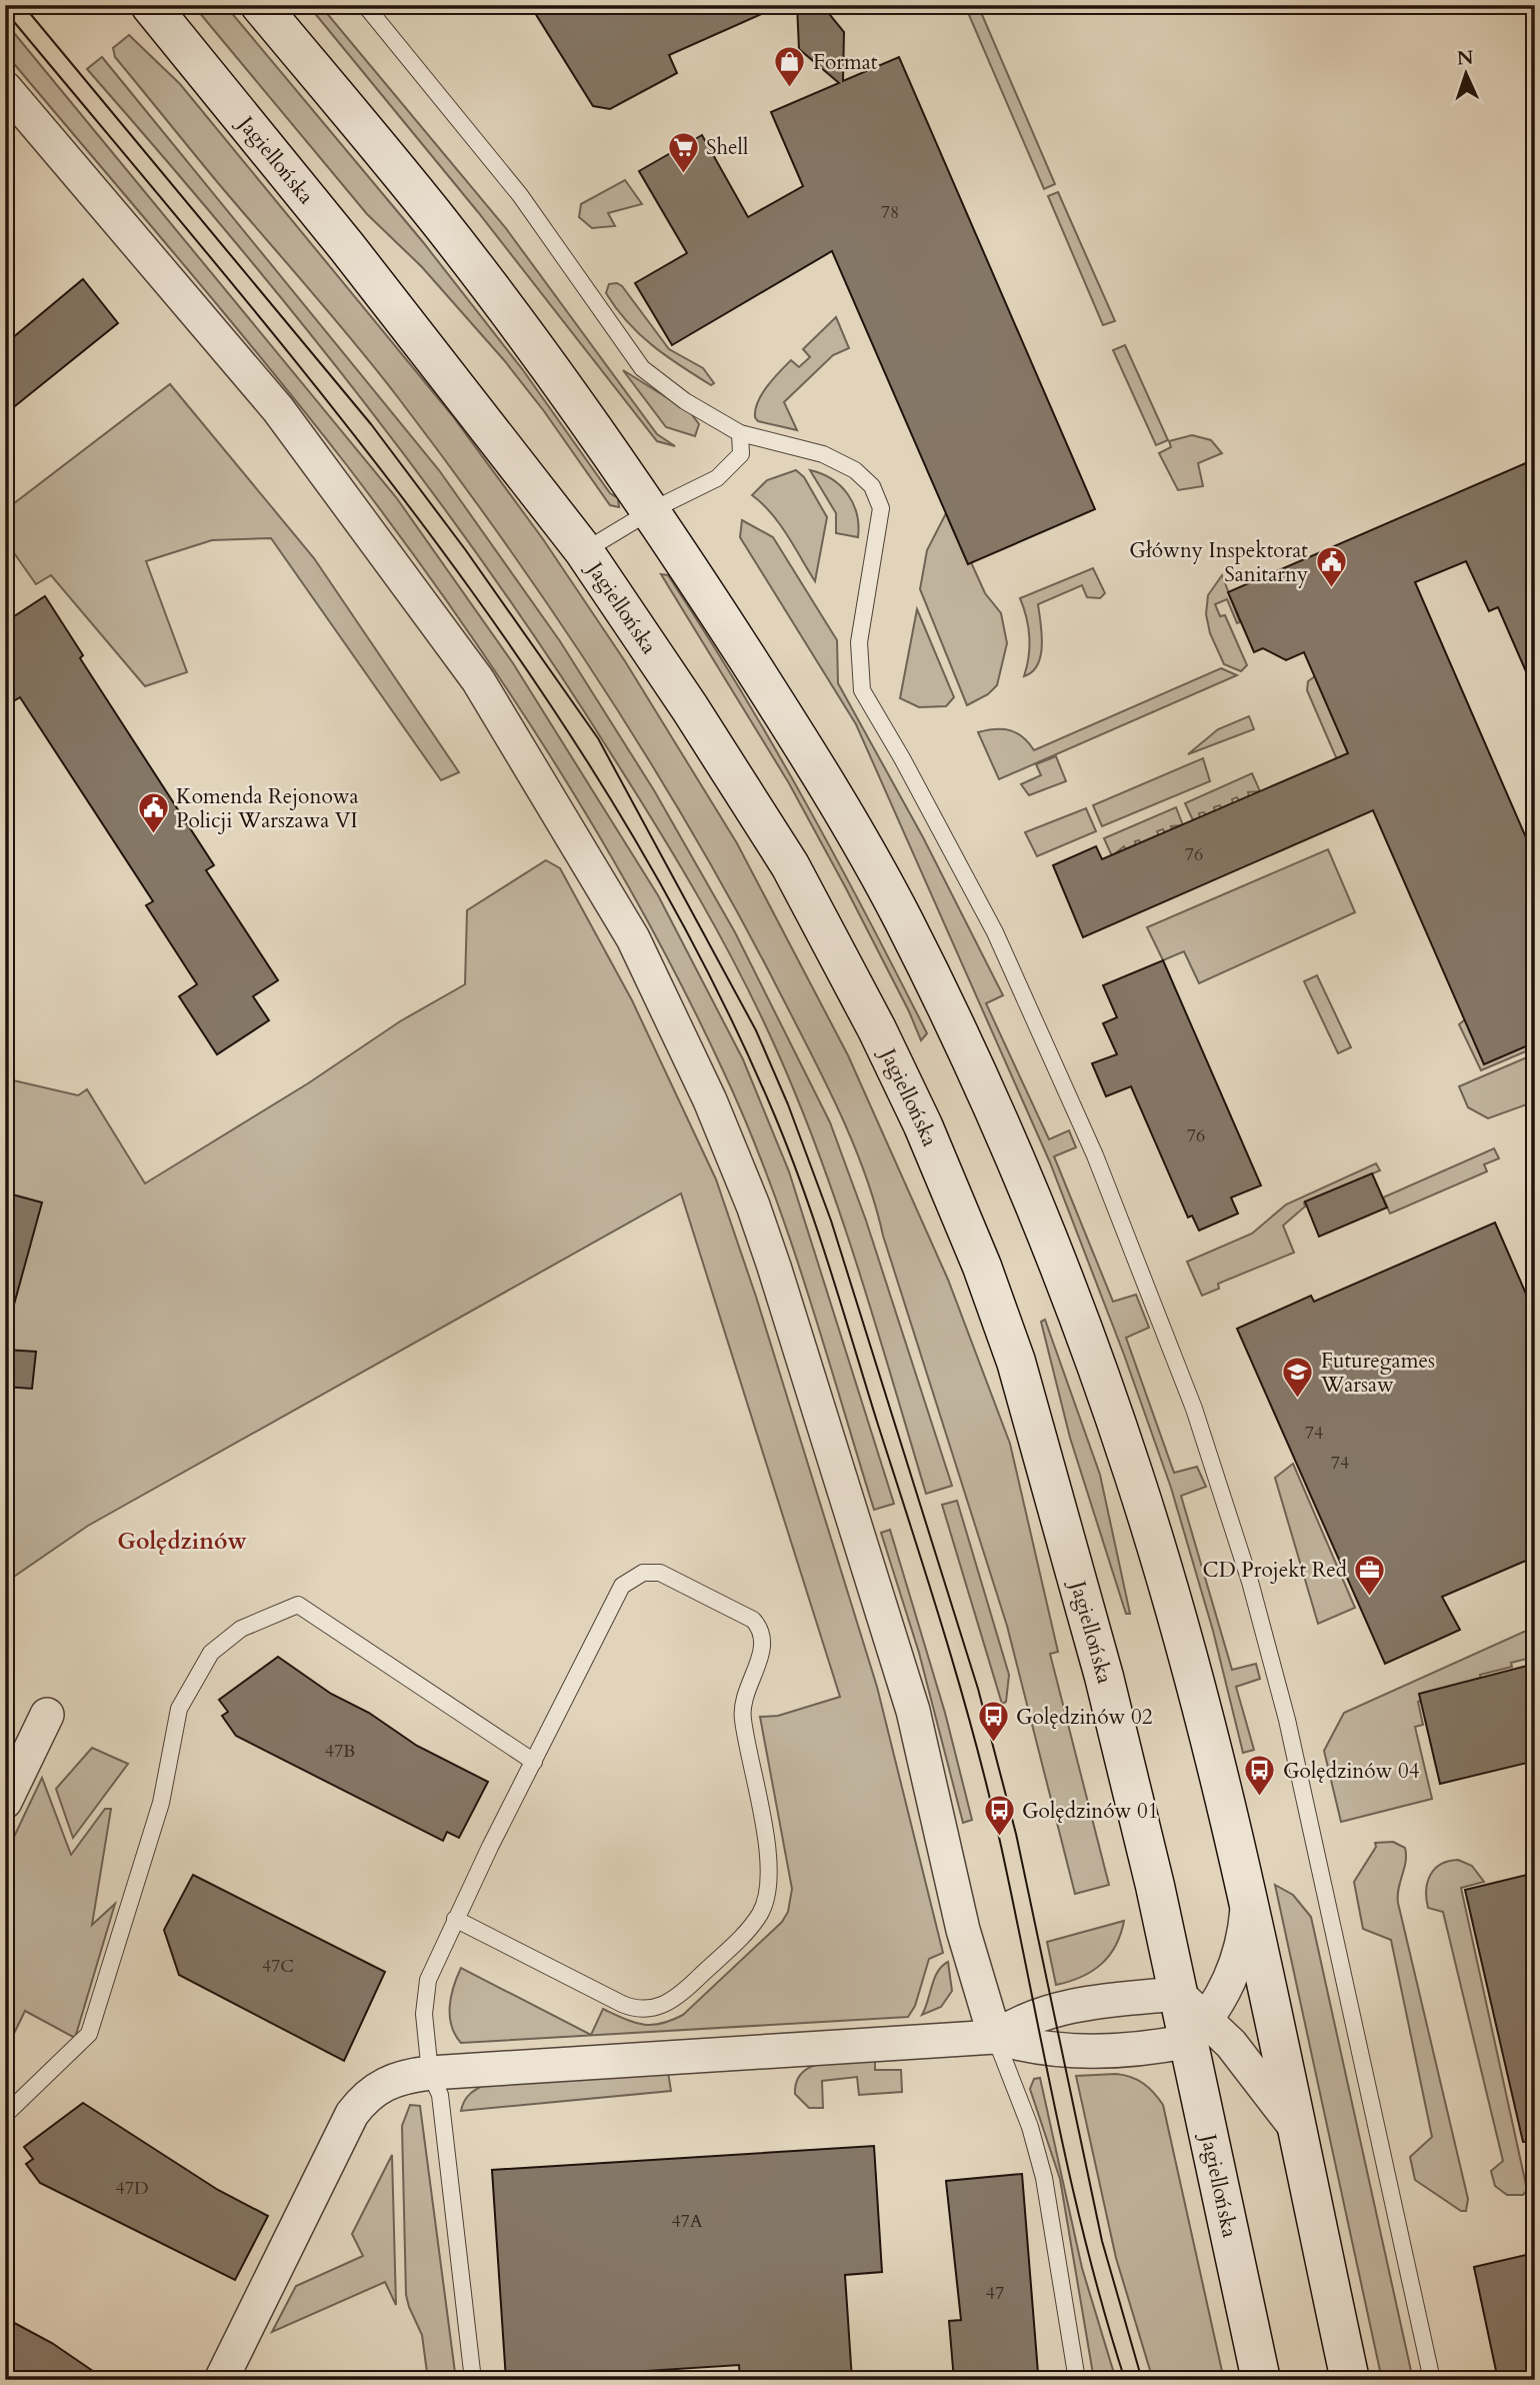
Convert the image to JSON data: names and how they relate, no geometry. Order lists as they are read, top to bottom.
{
  "streets": {
    "main road": ["Jagiellońska"]
  },
  "districts": ["Golędzinów"],
  "places": {
    "shop": ["Format"],
    "supermarket": ["Shell"],
    "public building": ["Główny Inspektorat Sanitarny", "Komenda Rejonowa Policji Warszawa VI"],
    "school or university": ["Futuregames Warsaw"],
    "office": ["CD Projekt Red"],
    "bus stop": ["Golędzinów 02", "Golędzinów 04", "Golędzinów 01"]
  },
  "house_numbers": [
    "78",
    "76",
    "76",
    "74",
    "74",
    "47B",
    "47C",
    "47D",
    "47A",
    "47"
  ],
  "north": "top"
}
